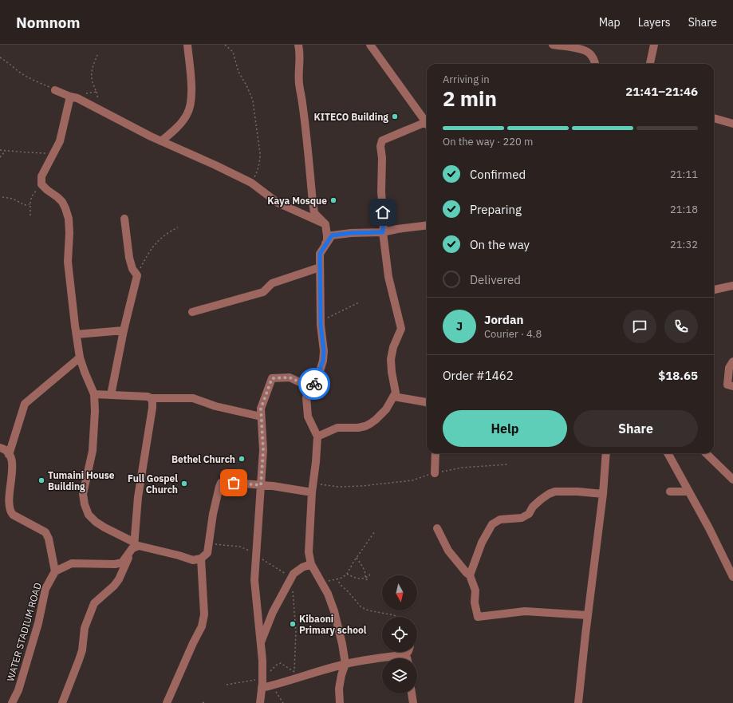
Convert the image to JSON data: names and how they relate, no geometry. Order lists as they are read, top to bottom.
{
  "streets": {
    "street": ["WATER STADIUM ROAD"]
  },
  "places": [
    "KITECO Building",
    "Kaya Mosque",
    "Bethel Church",
    "Tumaini House Building",
    "Full Gospel Church",
    "Kibaoni Primary school"
  ],
  "north": "bottom",
  "page": {
    "header": "Nomnom",
    "nav": ["Map", "Layers", "Share"],
    "heading": ["2 min", "Arriving in", "21:41–21:46"],
    "panel": [
      "Jordan",
      "Courier · 4.8",
      "Order #1462",
      "$18.65"
    ],
    "bar": "On the way · 220 m",
    "list": [
      ["Confirmed", "21:11"],
      ["Preparing", "21:18"],
      ["On the way", "21:32"],
      "Delivered"
    ],
    "round": "J",
    "buttons": ["Help", "Share"]
  }
}
